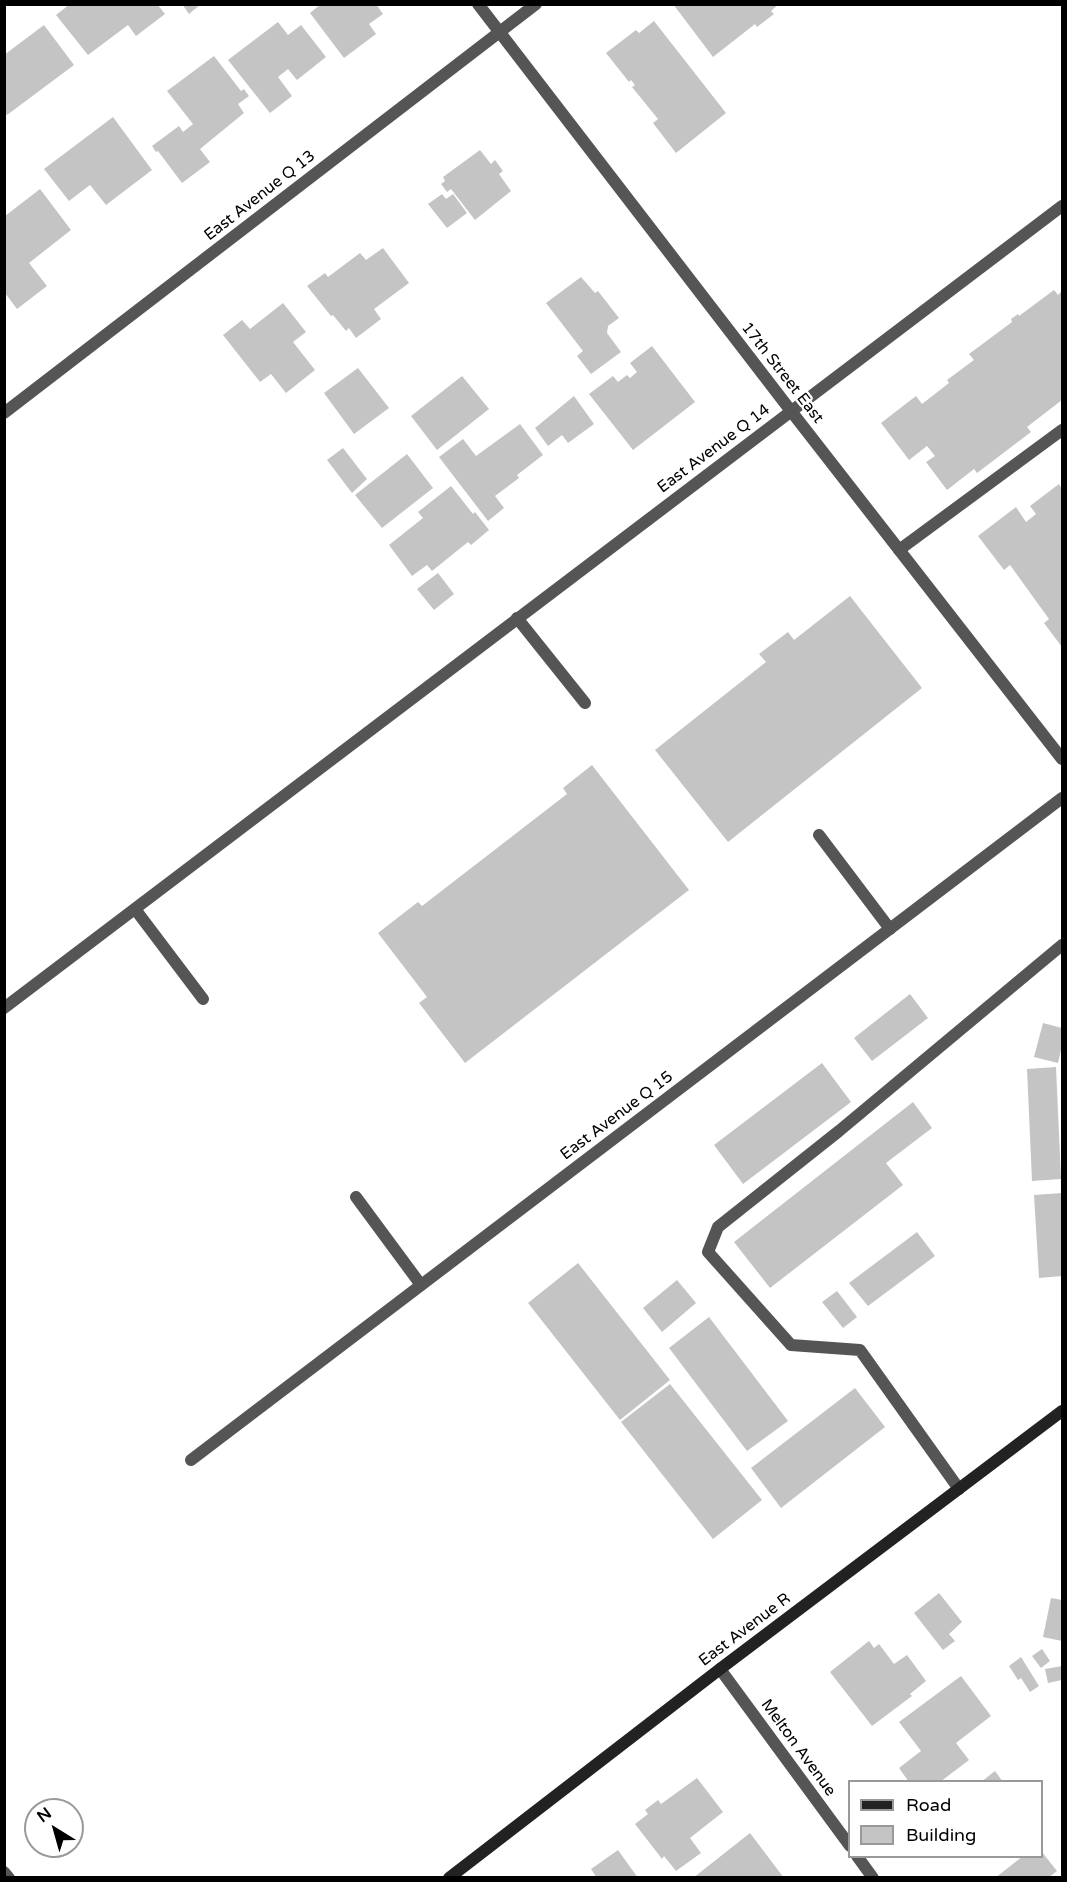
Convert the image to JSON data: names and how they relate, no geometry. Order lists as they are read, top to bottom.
{
  "streets": {
    "main road": ["East Avenue R"],
    "street": [
      "East Avenue Q 13",
      "17th Street East",
      "East Avenue Q 14",
      "East Avenue Q 15",
      "Melton Avenue"
    ]
  },
  "crossings": [
    ["East Avenue Q 13", "17th Street East"],
    ["17th Street East", "East Avenue Q 14"],
    ["East Avenue R", "Melton Avenue"]
  ],
  "legend": ["Road", "Building"],
  "north": "top left"
}
